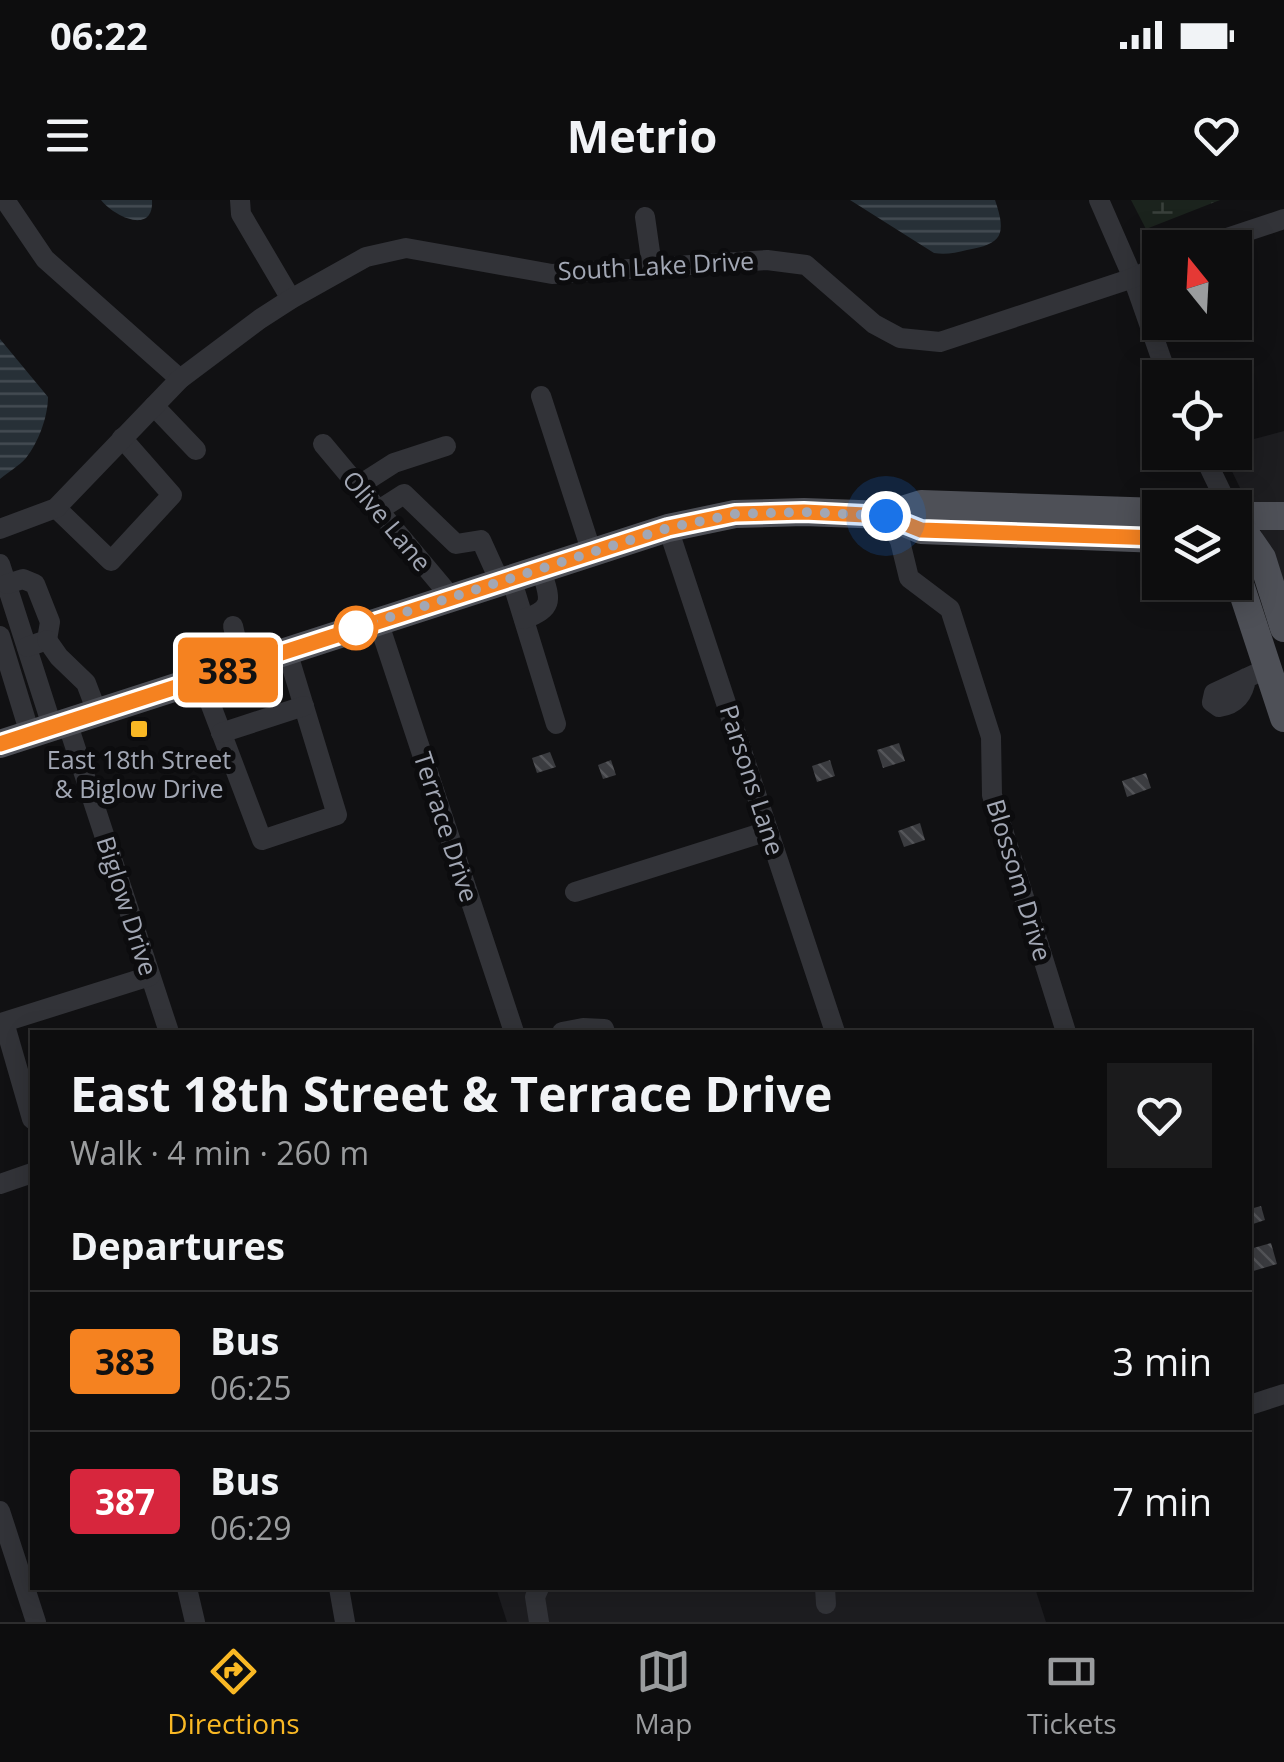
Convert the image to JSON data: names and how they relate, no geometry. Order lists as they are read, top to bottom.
{
  "streets": {
    "street": [
      "South Lake Drive",
      "Olive Lane",
      "Parsons Lane",
      "Terrace Drive",
      "Blossom Drive",
      "Biglow Drive"
    ]
  },
  "places": {
    "transit": ["East 18th Street & Biglow Drive"]
  },
  "lines": ["bus line 383"],
  "north": "top",
  "page": {
    "status": "06:22",
    "header": "Metrio",
    "on_map": "383",
    "heading": [
      ["East 18th Street & Terrace Drive", "Walk · 4 min · 260 m"],
      "Departures"
    ],
    "list": [
      {
        "mark": "383",
        "name": "Bus",
        "note": "06:25",
        "value": "3 min"
      },
      {
        "mark": "387",
        "name": "Bus",
        "note": "06:29",
        "value": "7 min"
      }
    ],
    "tabs": ["Directions", "Map", "Tickets"]
  }
}
